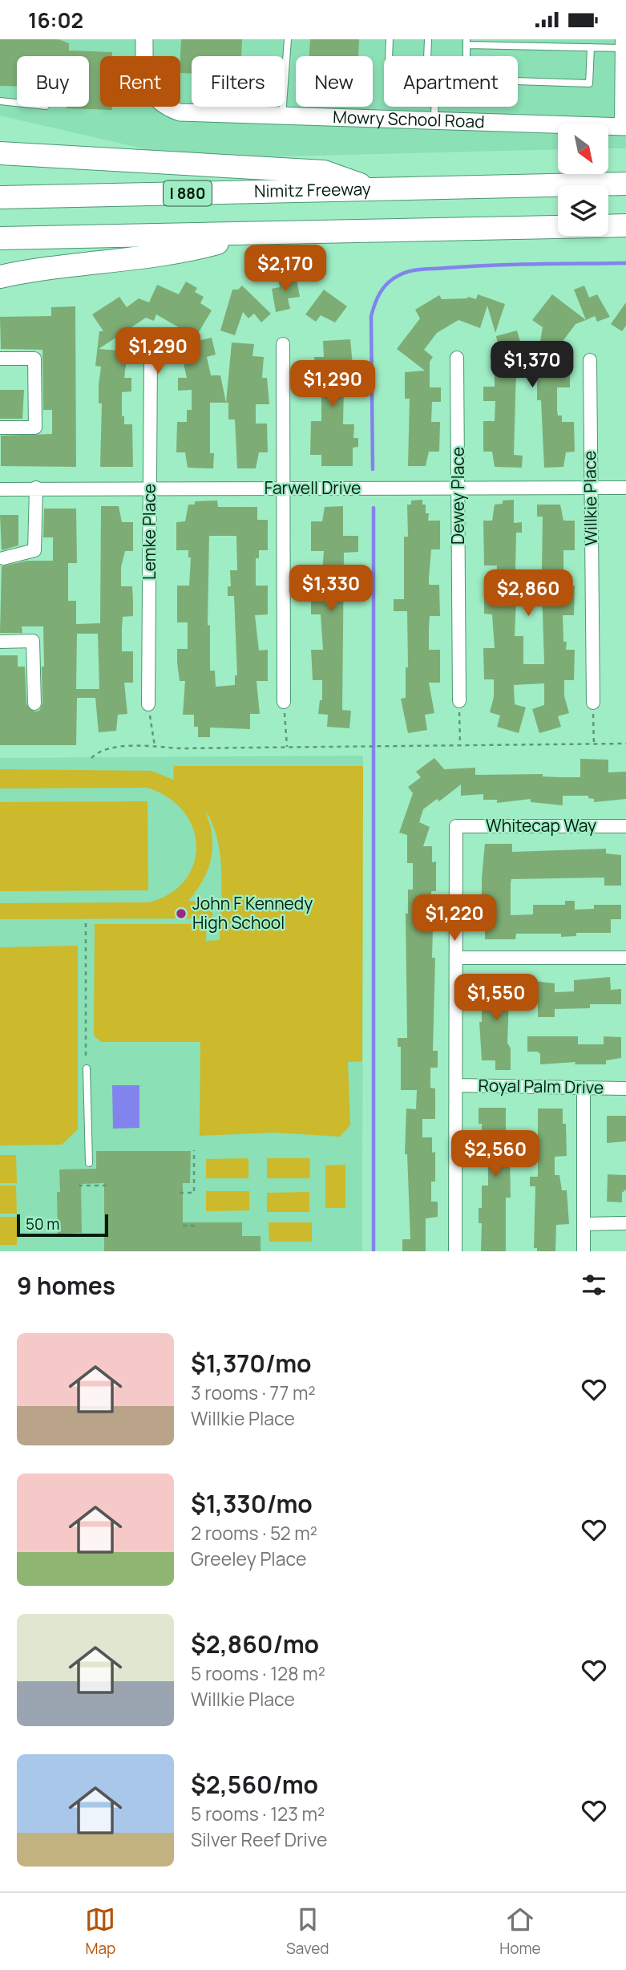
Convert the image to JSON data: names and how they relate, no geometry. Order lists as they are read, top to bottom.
{
  "streets": {
    "highway": ["Nimitz Freeway", "I 880"],
    "street": [
      "Mowry School Road",
      "Farwell Drive",
      "Dewey Place",
      "Willkie Place",
      "Lemke Place",
      "Whitecap Way",
      "Royal Palm Drive"
    ]
  },
  "crossings": [
    ["Farwell Drive", "Dewey Place"],
    ["Farwell Drive", "Willkie Place"],
    ["Farwell Drive", "Lemke Place"]
  ],
  "places": ["John F Kennedy High School"],
  "scale_bar": "50 m",
  "north": "bottom right",
  "page": {
    "status": "16:02",
    "chip": [
      "Buy",
      "Rent",
      "Filters",
      "New",
      "Apartment"
    ],
    "price": [
      "$2,170",
      "$1,290",
      "$1,370",
      "$1,290",
      "$1,330",
      "$2,860",
      "$1,220",
      "$1,550",
      "$2,560"
    ],
    "scale": "50 m",
    "heading": "9 homes",
    "list": [
      {
        "name": "$1,370/mo",
        "note": "3 rooms · 77 m² · Willkie Place"
      },
      {
        "name": "$1,330/mo",
        "note": "2 rooms · 52 m² · Greeley Place"
      },
      {
        "name": "$2,860/mo",
        "note": "5 rooms · 128 m² · Willkie Place"
      },
      {
        "name": "$2,560/mo",
        "note": "5 rooms · 123 m² · Silver Reef Drive"
      }
    ],
    "tabs": ["Map", "Saved", "Home"]
  }
}
